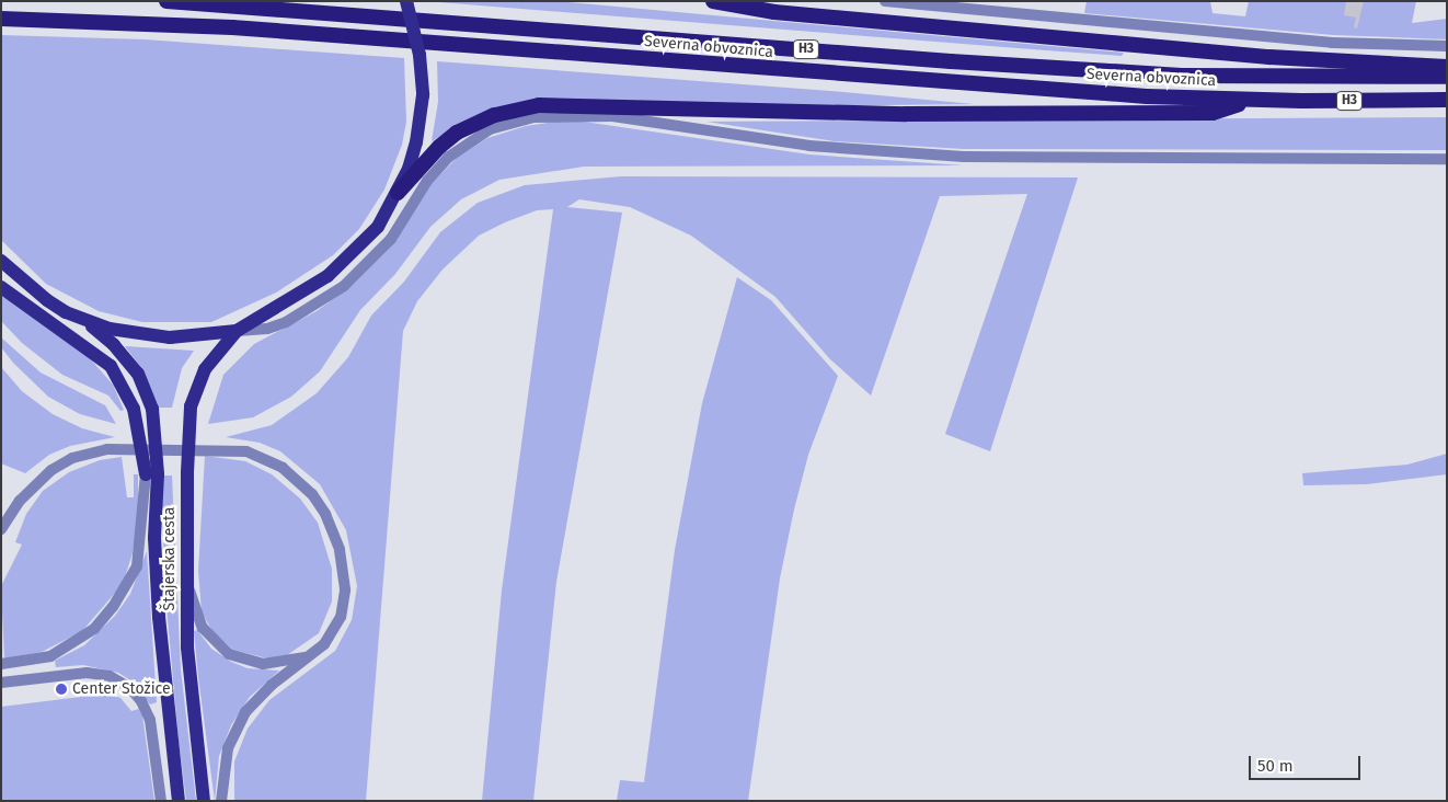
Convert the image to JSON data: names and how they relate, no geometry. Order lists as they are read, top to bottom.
{
  "streets": {
    "highway": ["Severna obvoznica", "H3"],
    "main road": ["Štajerska cesta"]
  },
  "places": ["Center Stožice"],
  "scale_bar": "50 m"
}
